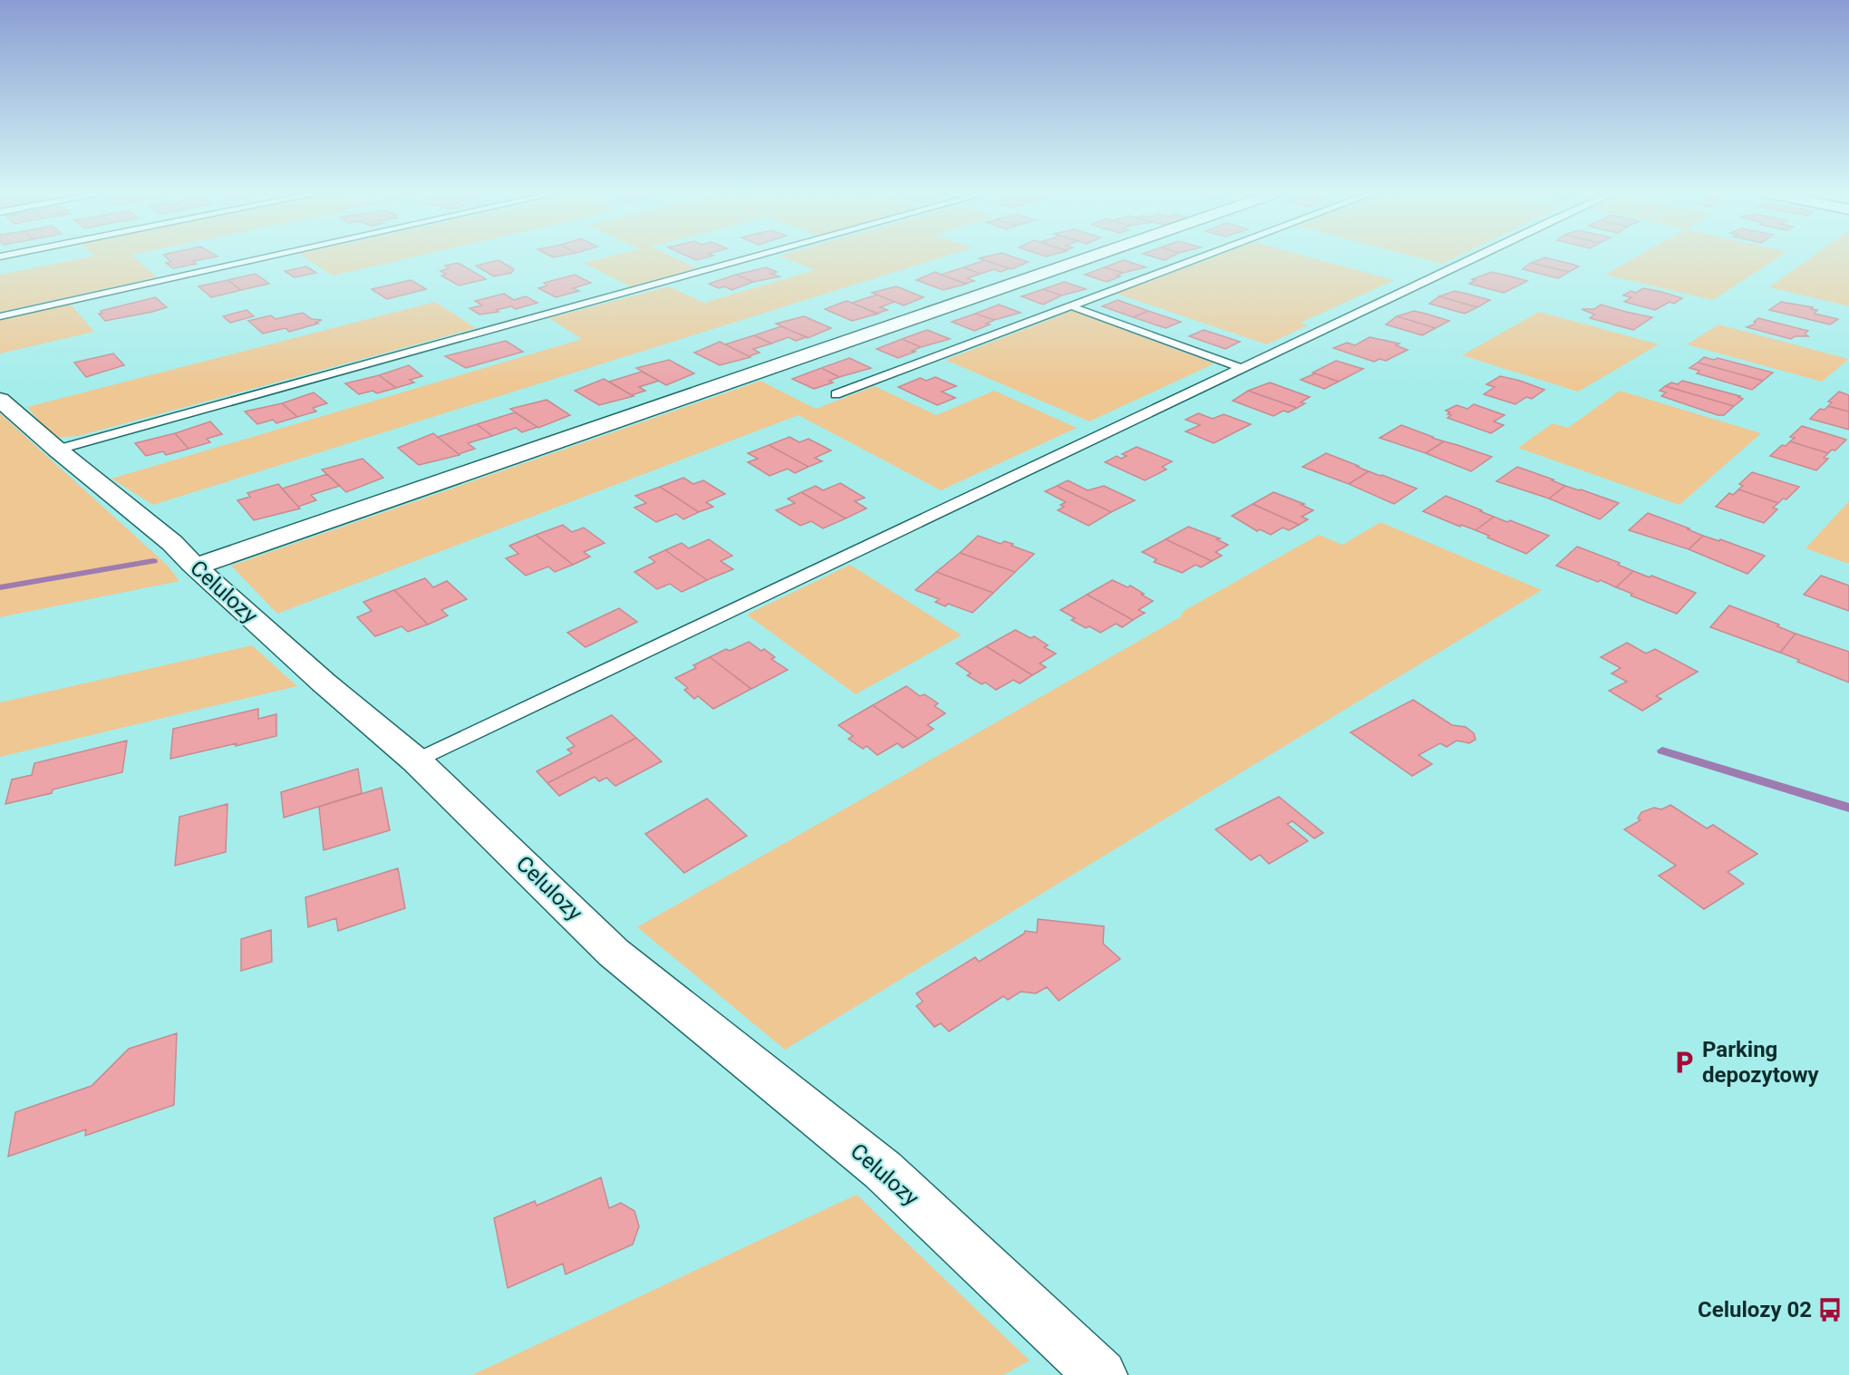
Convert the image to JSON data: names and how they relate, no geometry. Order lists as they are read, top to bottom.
{
  "streets": {
    "street": ["Celulozy"]
  },
  "places": {
    "parking": ["Parking depozytowy"],
    "bus stop": ["Celulozy 02"]
  }
}
